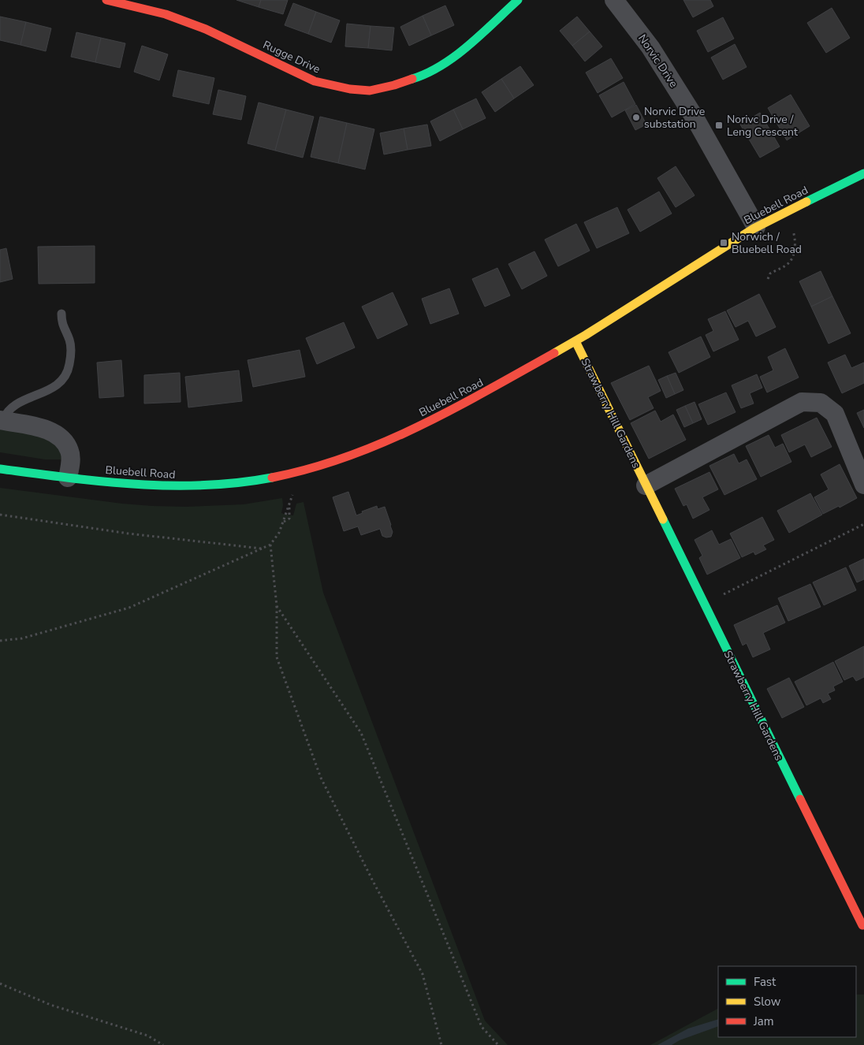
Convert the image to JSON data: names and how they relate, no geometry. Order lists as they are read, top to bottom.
{
  "streets": {
    "street": [
      "Rugge Drive",
      "Norvic Drive",
      "Bluebell Road",
      "Strawberry Hill Gardens"
    ]
  },
  "crossings": [
    ["Norvic Drive", "Bluebell Road"],
    ["Bluebell Road", "Strawberry Hill Gardens"]
  ],
  "places": {
    "other": ["Norvic Drive substation"],
    "transit": ["Norivc Drive / Leng Crescent", "Norwich / Bluebell Road"]
  },
  "legend": ["Fast", "Slow", "Jam"]
}
